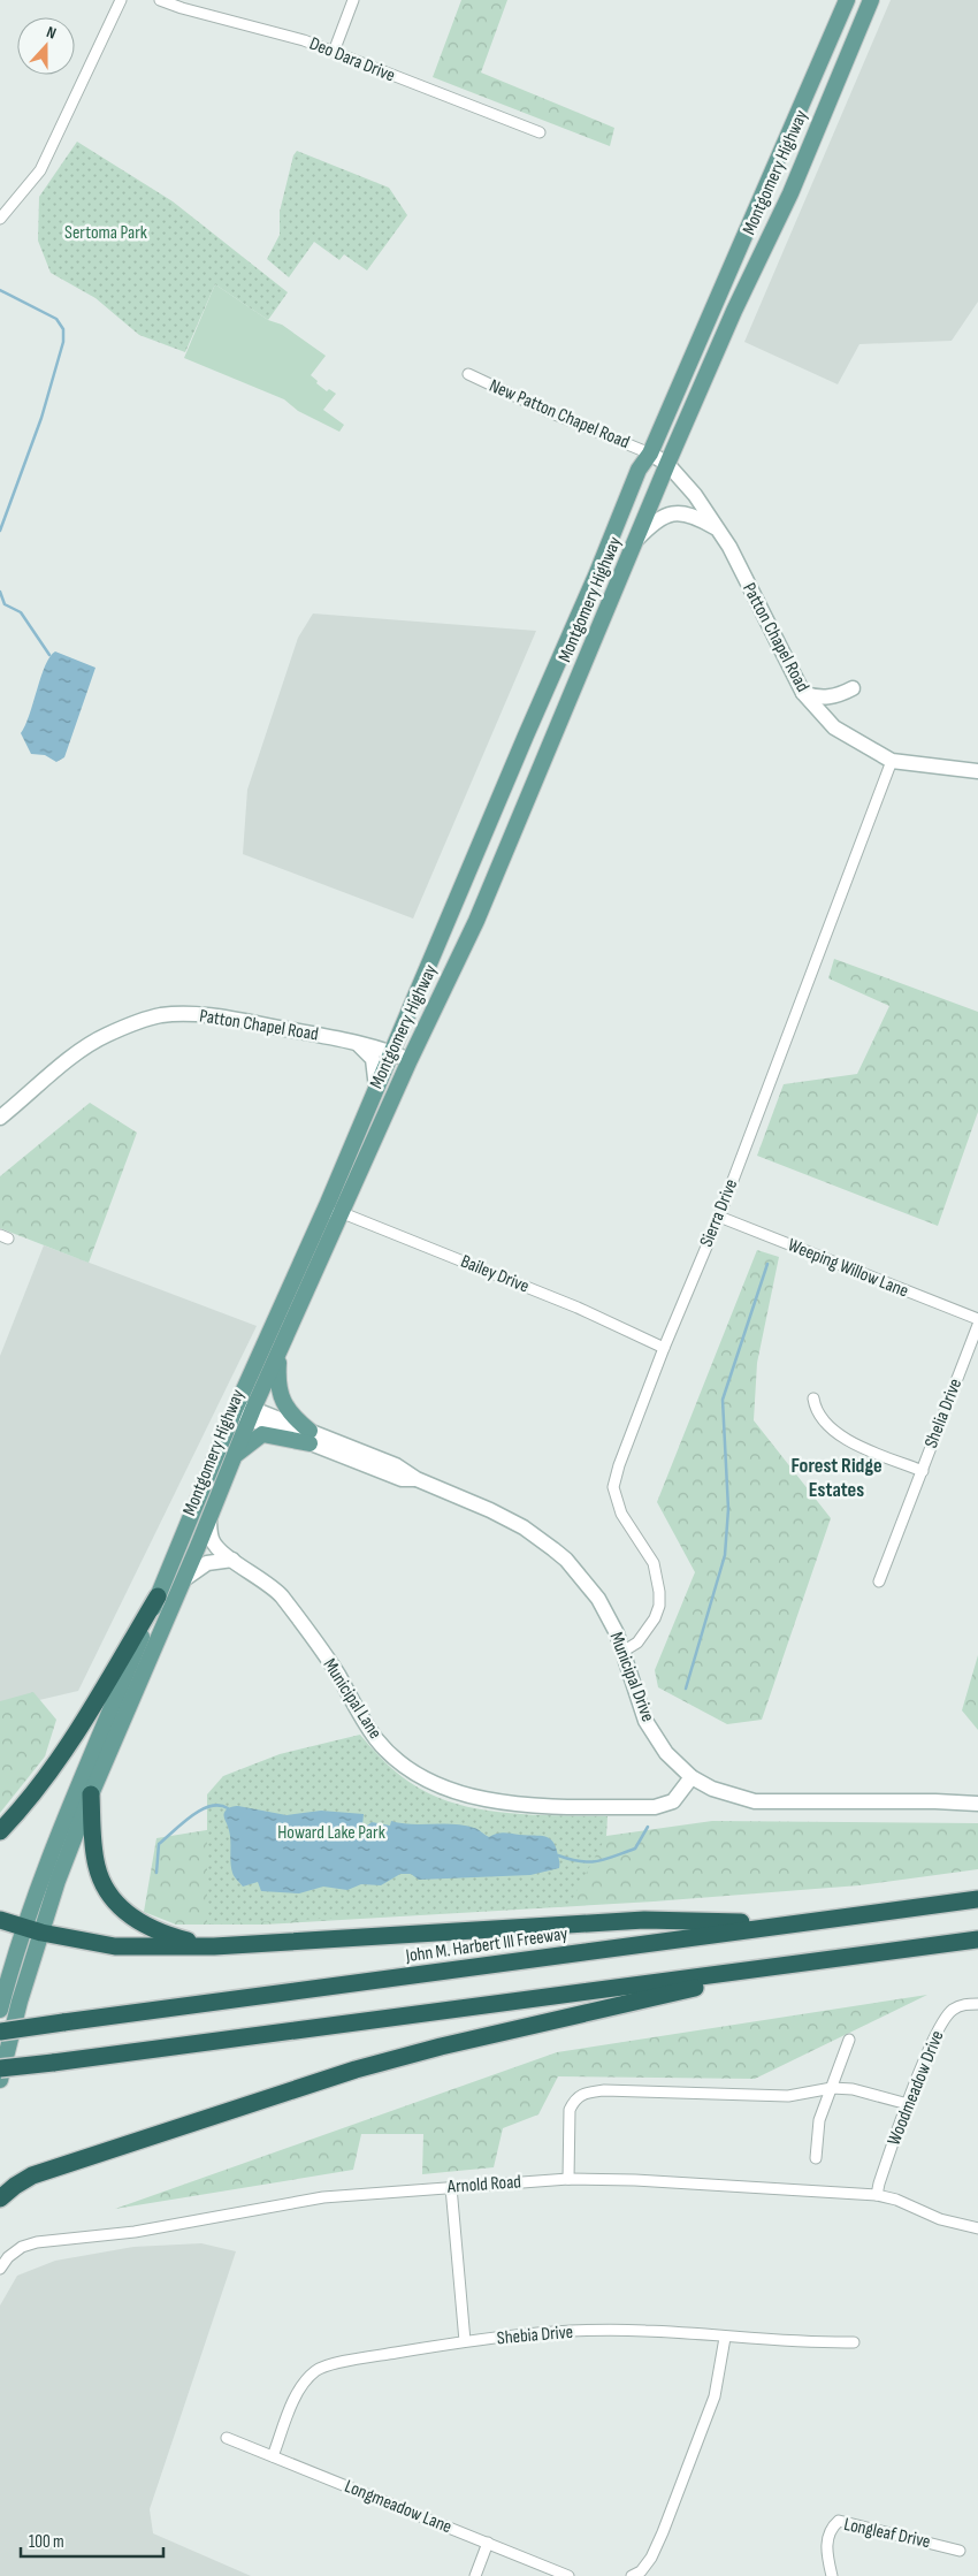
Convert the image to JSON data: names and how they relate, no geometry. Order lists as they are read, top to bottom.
{
  "streets": {
    "highway": ["John M. Harbert III Freeway"],
    "main road": ["Montgomery Highway"],
    "street": [
      "Deo Dara Drive",
      "New Patton Chapel Road",
      "Patton Chapel Road",
      "Sierra Drive",
      "Weeping Willow Lane",
      "Bailey Drive",
      "Shelia Drive",
      "Municipal Drive",
      "Municipal Lane",
      "Woodmeadow Drive",
      "Arnold Road",
      "Shebia Drive",
      "Longmeadow Lane",
      "Longleaf Drive"
    ]
  },
  "crossings": [
    ["Montgomery Highway", "New Patton Chapel Road"],
    ["Montgomery Highway", "Patton Chapel Road"],
    ["Montgomery Highway", "Bailey Drive"],
    ["Montgomery Highway", "Municipal Drive"],
    ["Montgomery Highway", "Municipal Lane"],
    ["New Patton Chapel Road", "Patton Chapel Road"],
    ["Patton Chapel Road", "Sierra Drive"],
    ["Sierra Drive", "Weeping Willow Lane"],
    ["Sierra Drive", "Bailey Drive"],
    ["Sierra Drive", "Municipal Drive"],
    ["Municipal Drive", "Municipal Lane"],
    ["Woodmeadow Drive", "Arnold Road"],
    ["Shebia Drive", "Longmeadow Lane"]
  ],
  "districts": ["Forest Ridge Estates"],
  "parks": ["Sertoma Park", "Howard Lake Park"],
  "scale_bar": "100 m",
  "north": "top"
}
